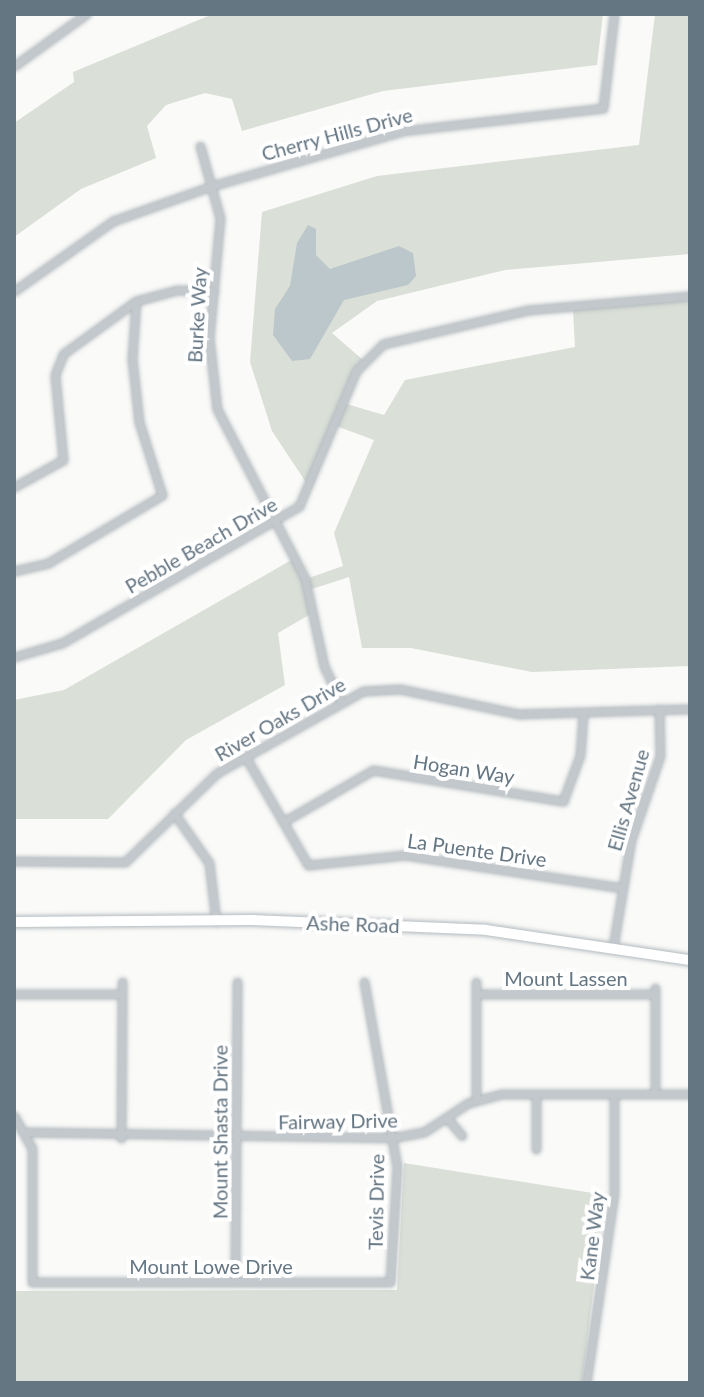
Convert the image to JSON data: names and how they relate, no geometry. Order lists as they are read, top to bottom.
{
  "streets": {
    "street": [
      "Cherry Hills Drive",
      "Burke Way",
      "Pebble Beach Drive",
      "River Oaks Drive",
      "Hogan Way",
      "Ellis Avenue",
      "La Puente Drive",
      "Ashe Road",
      "Mount Lassen",
      "Fairway Drive",
      "Mount Shasta Drive",
      "Tevis Drive",
      "Kane Way",
      "Mount Lowe Drive"
    ]
  },
  "crossings": [
    ["Cherry Hills Drive", "Burke Way"],
    ["Burke Way", "Pebble Beach Drive"],
    ["Burke Way", "River Oaks Drive"],
    ["River Oaks Drive", "Hogan Way"],
    ["River Oaks Drive", "Ellis Avenue"],
    ["River Oaks Drive", "La Puente Drive"],
    ["Hogan Way", "La Puente Drive"],
    ["Ellis Avenue", "La Puente Drive"],
    ["Ellis Avenue", "Ashe Road"],
    ["Mount Lassen", "Fairway Drive"],
    ["Fairway Drive", "Mount Shasta Drive"],
    ["Fairway Drive", "Tevis Drive"],
    ["Fairway Drive", "Kane Way"],
    ["Fairway Drive", "Mount Lowe Drive"],
    ["Mount Shasta Drive", "Mount Lowe Drive"],
    ["Tevis Drive", "Mount Lowe Drive"]
  ]
}
